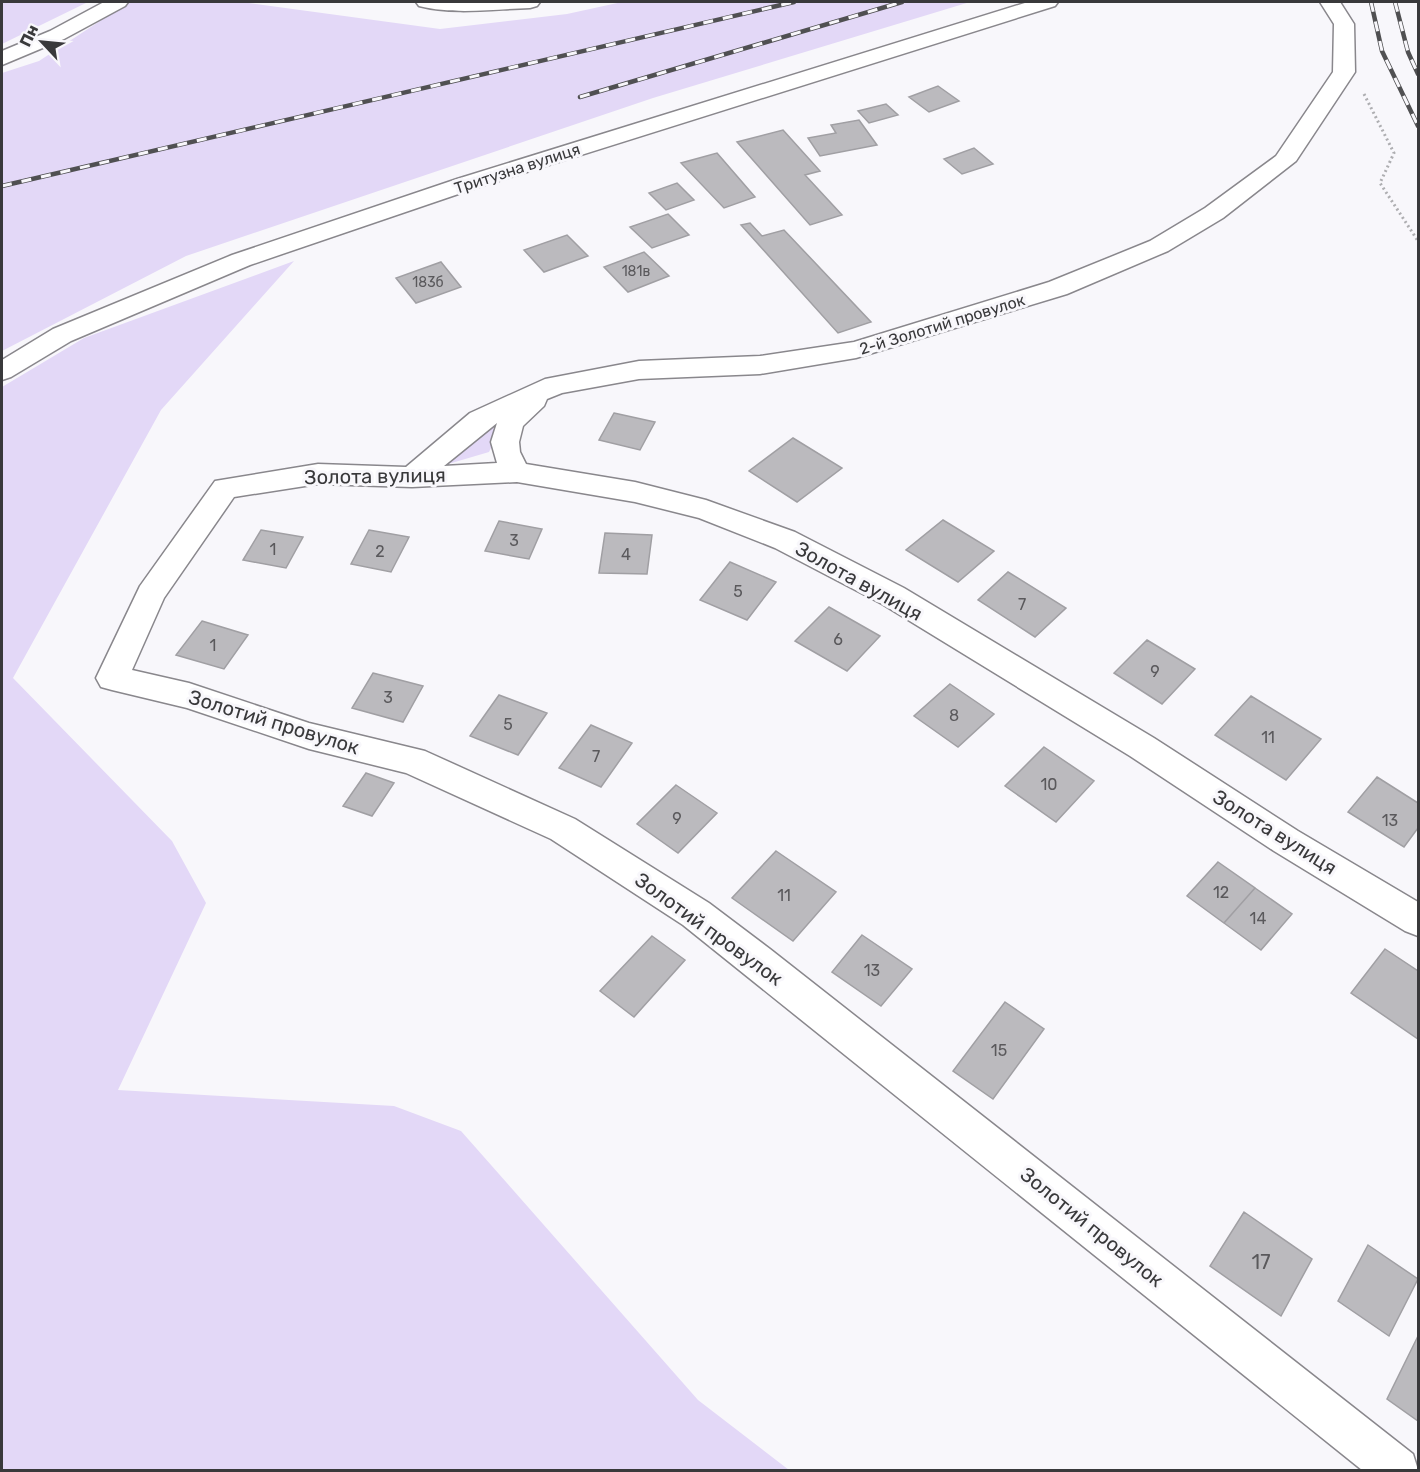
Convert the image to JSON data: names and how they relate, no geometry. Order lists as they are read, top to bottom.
{
  "streets": {
    "street": [
      "Тритузна вулиця",
      "2-й Золотий провулок",
      "Золота вулиця",
      "Золотий провулок"
    ]
  },
  "crossings": [
    ["2-й Золотий провулок", "Золота вулиця"],
    ["Золота вулиця", "Золотий провулок"]
  ],
  "house_numbers": [
    "181в",
    "183б",
    "3",
    "1",
    "2",
    "4",
    "5",
    "7",
    "6",
    "1",
    "9",
    "3",
    "8",
    "5",
    "11",
    "7",
    "10",
    "9",
    "13",
    "12",
    "11",
    "14",
    "13",
    "15",
    "17"
  ],
  "north": "top left"
}
